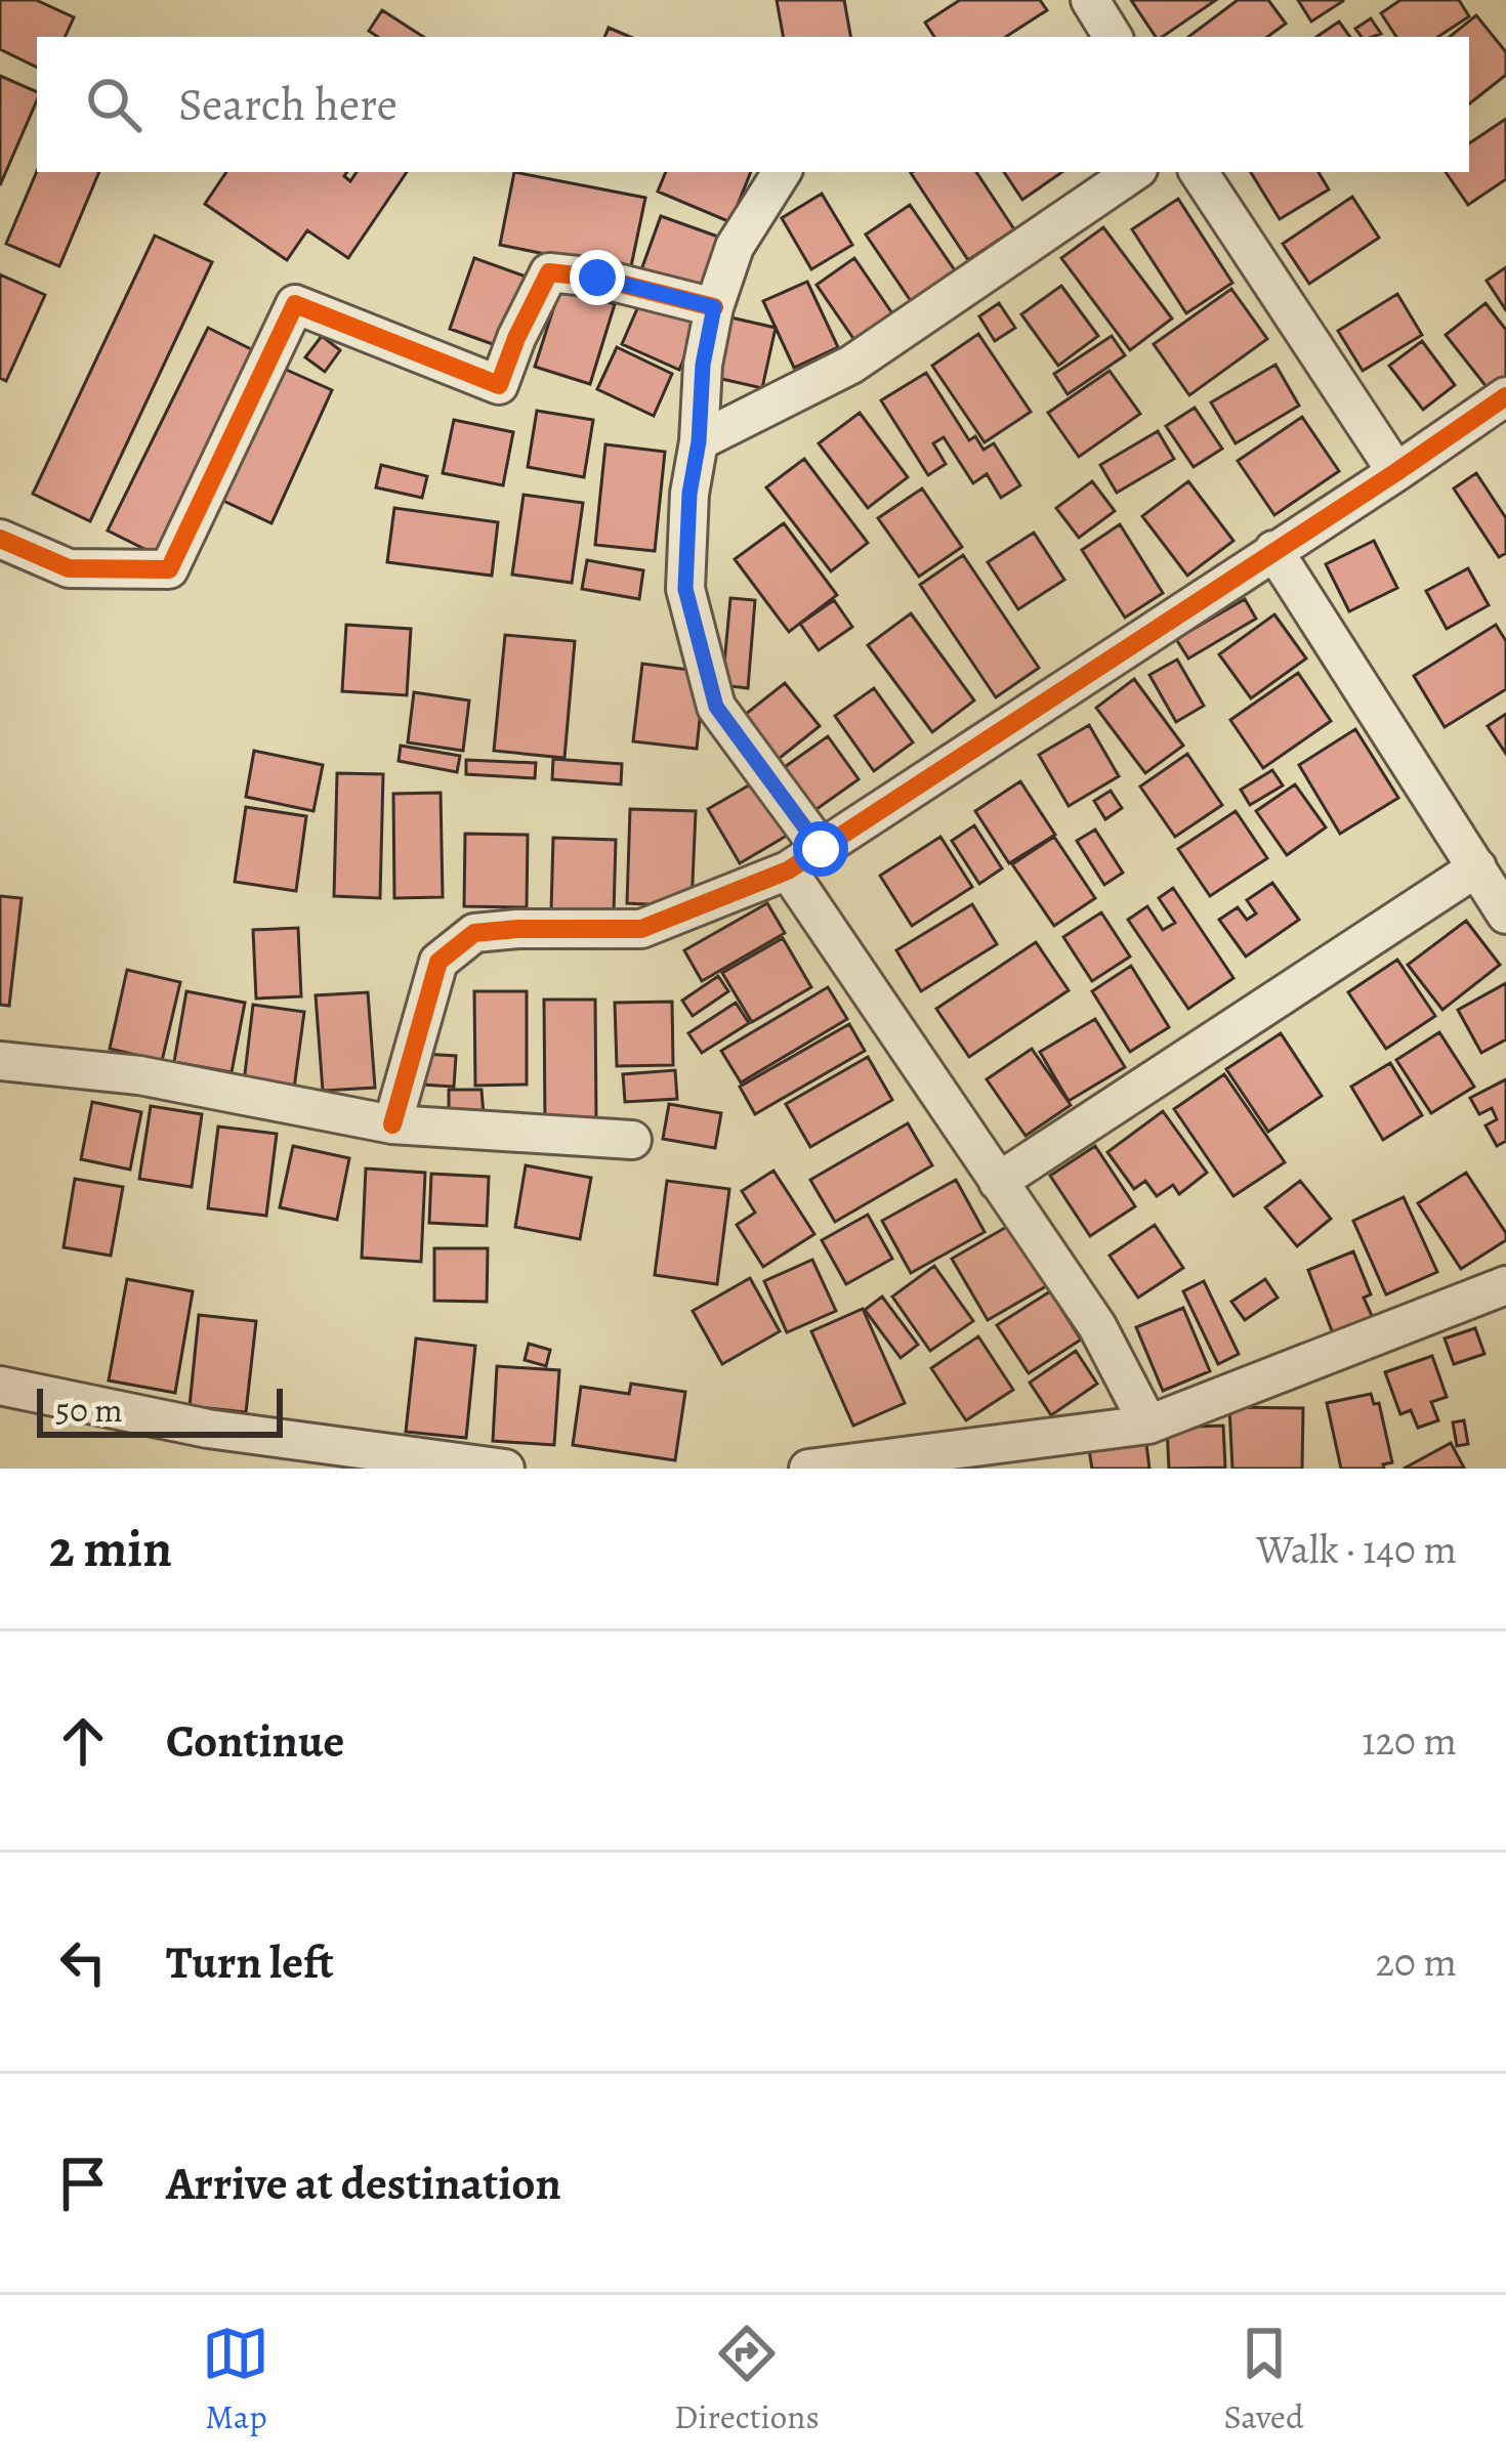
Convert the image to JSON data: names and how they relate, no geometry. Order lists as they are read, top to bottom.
{
  "scale_bar": "50 m",
  "page": {
    "search": "Search here",
    "scale": "50 m",
    "heading": ["2 min", "Walk · 140 m"],
    "list": [
      ["Continue", "120 m"],
      ["Turn left", "20 m"],
      "Arrive at destination"
    ],
    "nav": ["Map", "Directions", "Saved"]
  }
}
